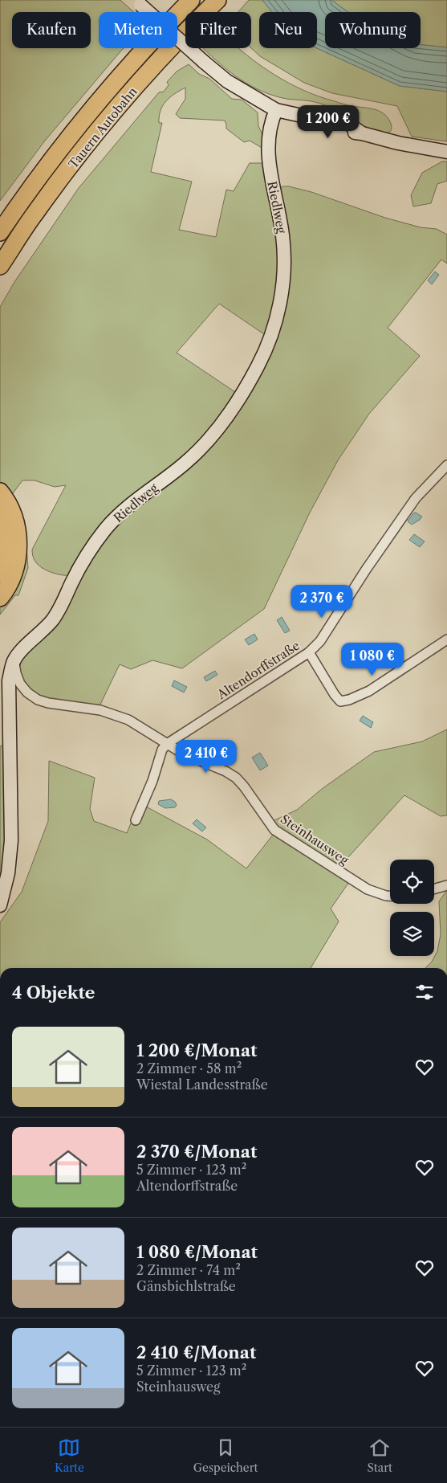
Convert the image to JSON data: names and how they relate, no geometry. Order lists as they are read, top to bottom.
{
  "streets": {
    "highway": ["Tauern Autobahn"],
    "street": ["Riedlweg", "Altendorffstraße", "Steinhausweg"]
  },
  "crossings": [
    ["Riedlweg", "Steinhausweg"],
    ["Altendorffstraße", "Steinhausweg"]
  ],
  "page": {
    "chip": [
      "Kaufen",
      "Mieten",
      "Filter",
      "Neu",
      "Wohnung"
    ],
    "price": [
      "1 200 €",
      "2 370 €",
      "1 080 €",
      "2 410 €"
    ],
    "heading": "4 Objekte",
    "list": [
      {
        "name": "1 200 €/Monat",
        "note": "2 Zimmer · 58 m² · Wiestal Landesstraße"
      },
      {
        "name": "2 370 €/Monat",
        "note": "5 Zimmer · 123 m² · Altendorffstraße"
      },
      {
        "name": "1 080 €/Monat",
        "note": "2 Zimmer · 74 m² · Gänsbichlstraße"
      },
      {
        "name": "2 410 €/Monat",
        "note": "5 Zimmer · 123 m² · Steinhausweg"
      }
    ],
    "tabs": ["Karte", "Gespeichert", "Start"]
  }
}
